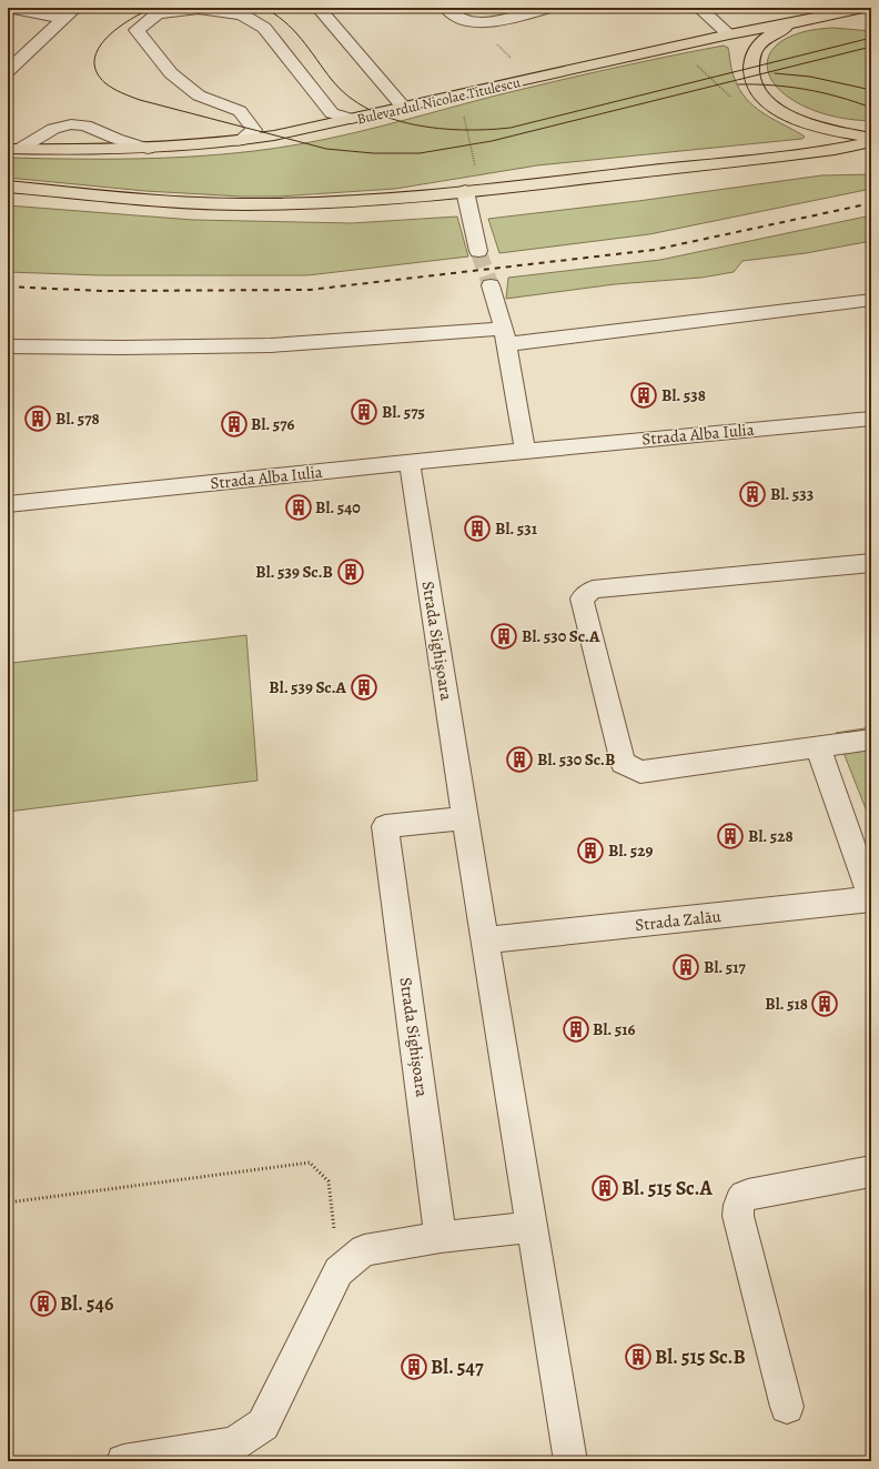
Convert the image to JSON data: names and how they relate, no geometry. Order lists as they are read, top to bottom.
{
  "streets": {
    "main road": ["Bulevardul Nicolae Titulescu"],
    "street": ["Strada Alba Iulia", "Strada Sighișoara", "Strada Zalău"]
  },
  "crossings": [
    ["Strada Alba Iulia", "Strada Sighișoara"],
    ["Strada Sighișoara", "Strada Zalău"]
  ],
  "places": {
    "building": [
      "Bl. 538",
      "Bl. 575",
      "Bl. 578",
      "Bl. 576",
      "Bl. 533",
      "Bl. 540",
      "Bl. 531",
      "Bl. 539 Sc.B",
      "Bl. 530 Sc.A",
      "Bl. 539 Sc.A",
      "Bl. 530 Sc.B",
      "Bl. 528",
      "Bl. 529",
      "Bl. 517",
      "Bl. 518",
      "Bl. 516",
      "Bl. 515 Sc.A",
      "Bl. 546",
      "Bl. 515 Sc.B",
      "Bl. 547"
    ]
  }
}
